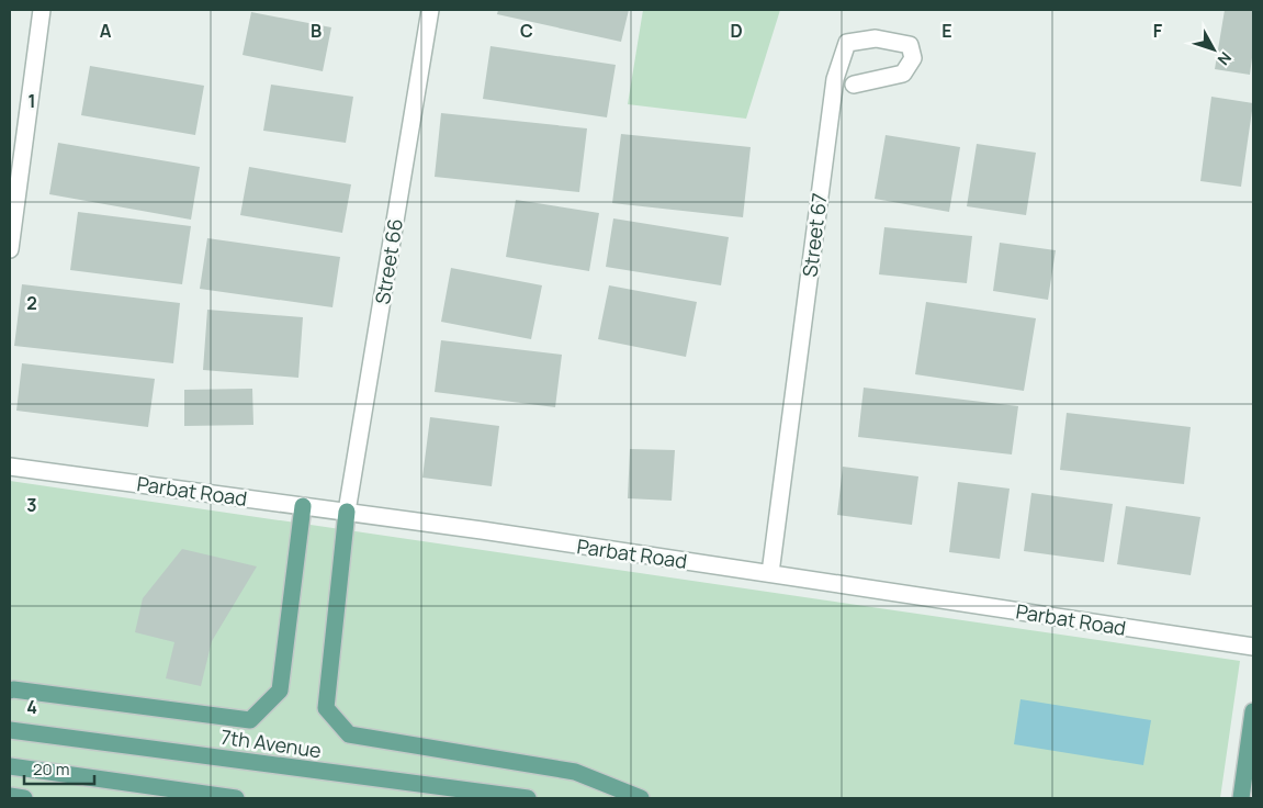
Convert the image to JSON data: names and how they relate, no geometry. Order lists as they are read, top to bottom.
{
  "streets": {
    "main road": ["7th Avenue"],
    "street": ["Street 67", "Street 66", "Parbat Road"]
  },
  "crossings": [
    ["Street 67", "Parbat Road"],
    ["Street 66", "Parbat Road"]
  ],
  "scale_bar": "20 m",
  "north": "bottom right",
  "grid": {
    "columns": [
      "A",
      "B",
      "C",
      "D",
      "E",
      "F"
    ],
    "rows": [
      "1",
      "2",
      "3",
      "4"
    ]
  }
}
